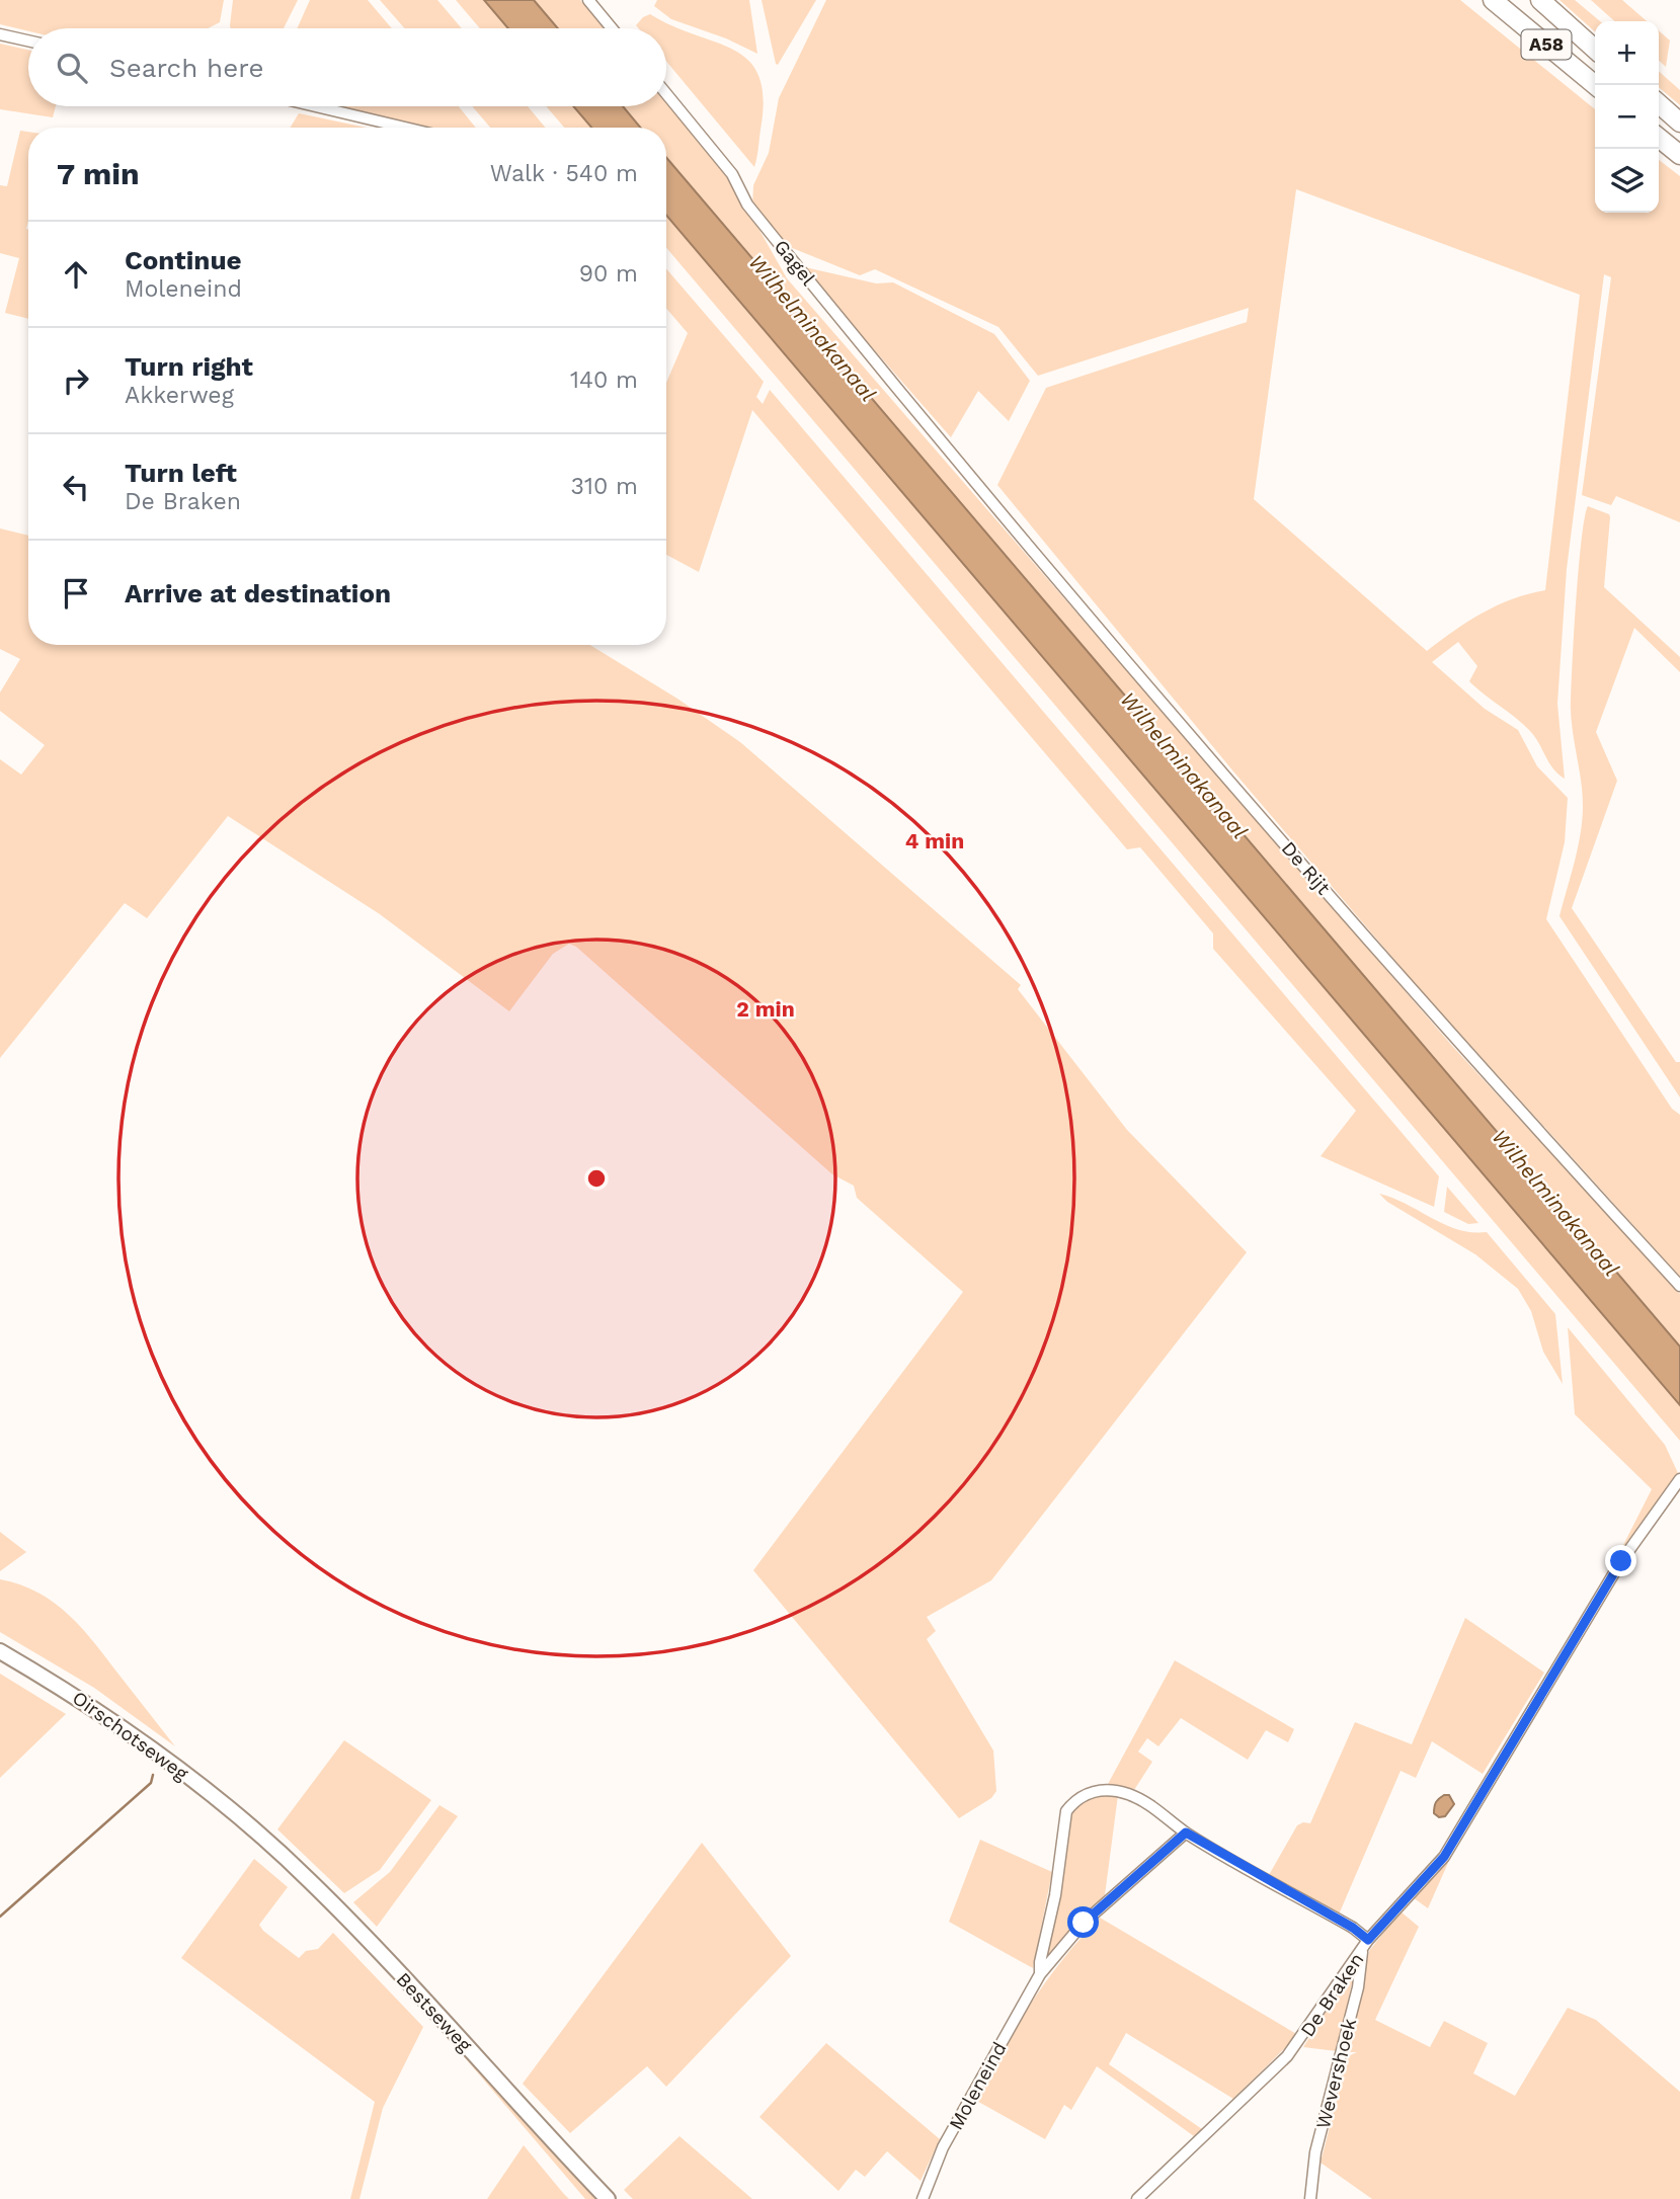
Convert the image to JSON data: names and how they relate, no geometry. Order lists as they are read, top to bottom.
{
  "streets": {
    "highway": ["A58"],
    "main road": ["Oirschotseweg", "Bestseweg"],
    "street": [
      "Gagel",
      "De Rijt",
      "De Braken",
      "Wevershoek",
      "Moleneind"
    ]
  },
  "crossings": [
    ["Gagel", "De Rijt"],
    ["Oirschotseweg", "Bestseweg"],
    ["De Braken", "Wevershoek"]
  ],
  "water": ["Wilhelminakanaal"],
  "page": {
    "map_buttons": ["+", "−"],
    "search": "Search here",
    "heading": ["7 min", "Walk · 540 m"],
    "list": [
      ["Continue", "Moleneind", "90 m"],
      ["Turn right", "Akkerweg", "140 m"],
      ["Turn left", "De Braken", "310 m"],
      "Arrive at destination"
    ]
  },
  "rings": ["4 min", "2 min"]
}
